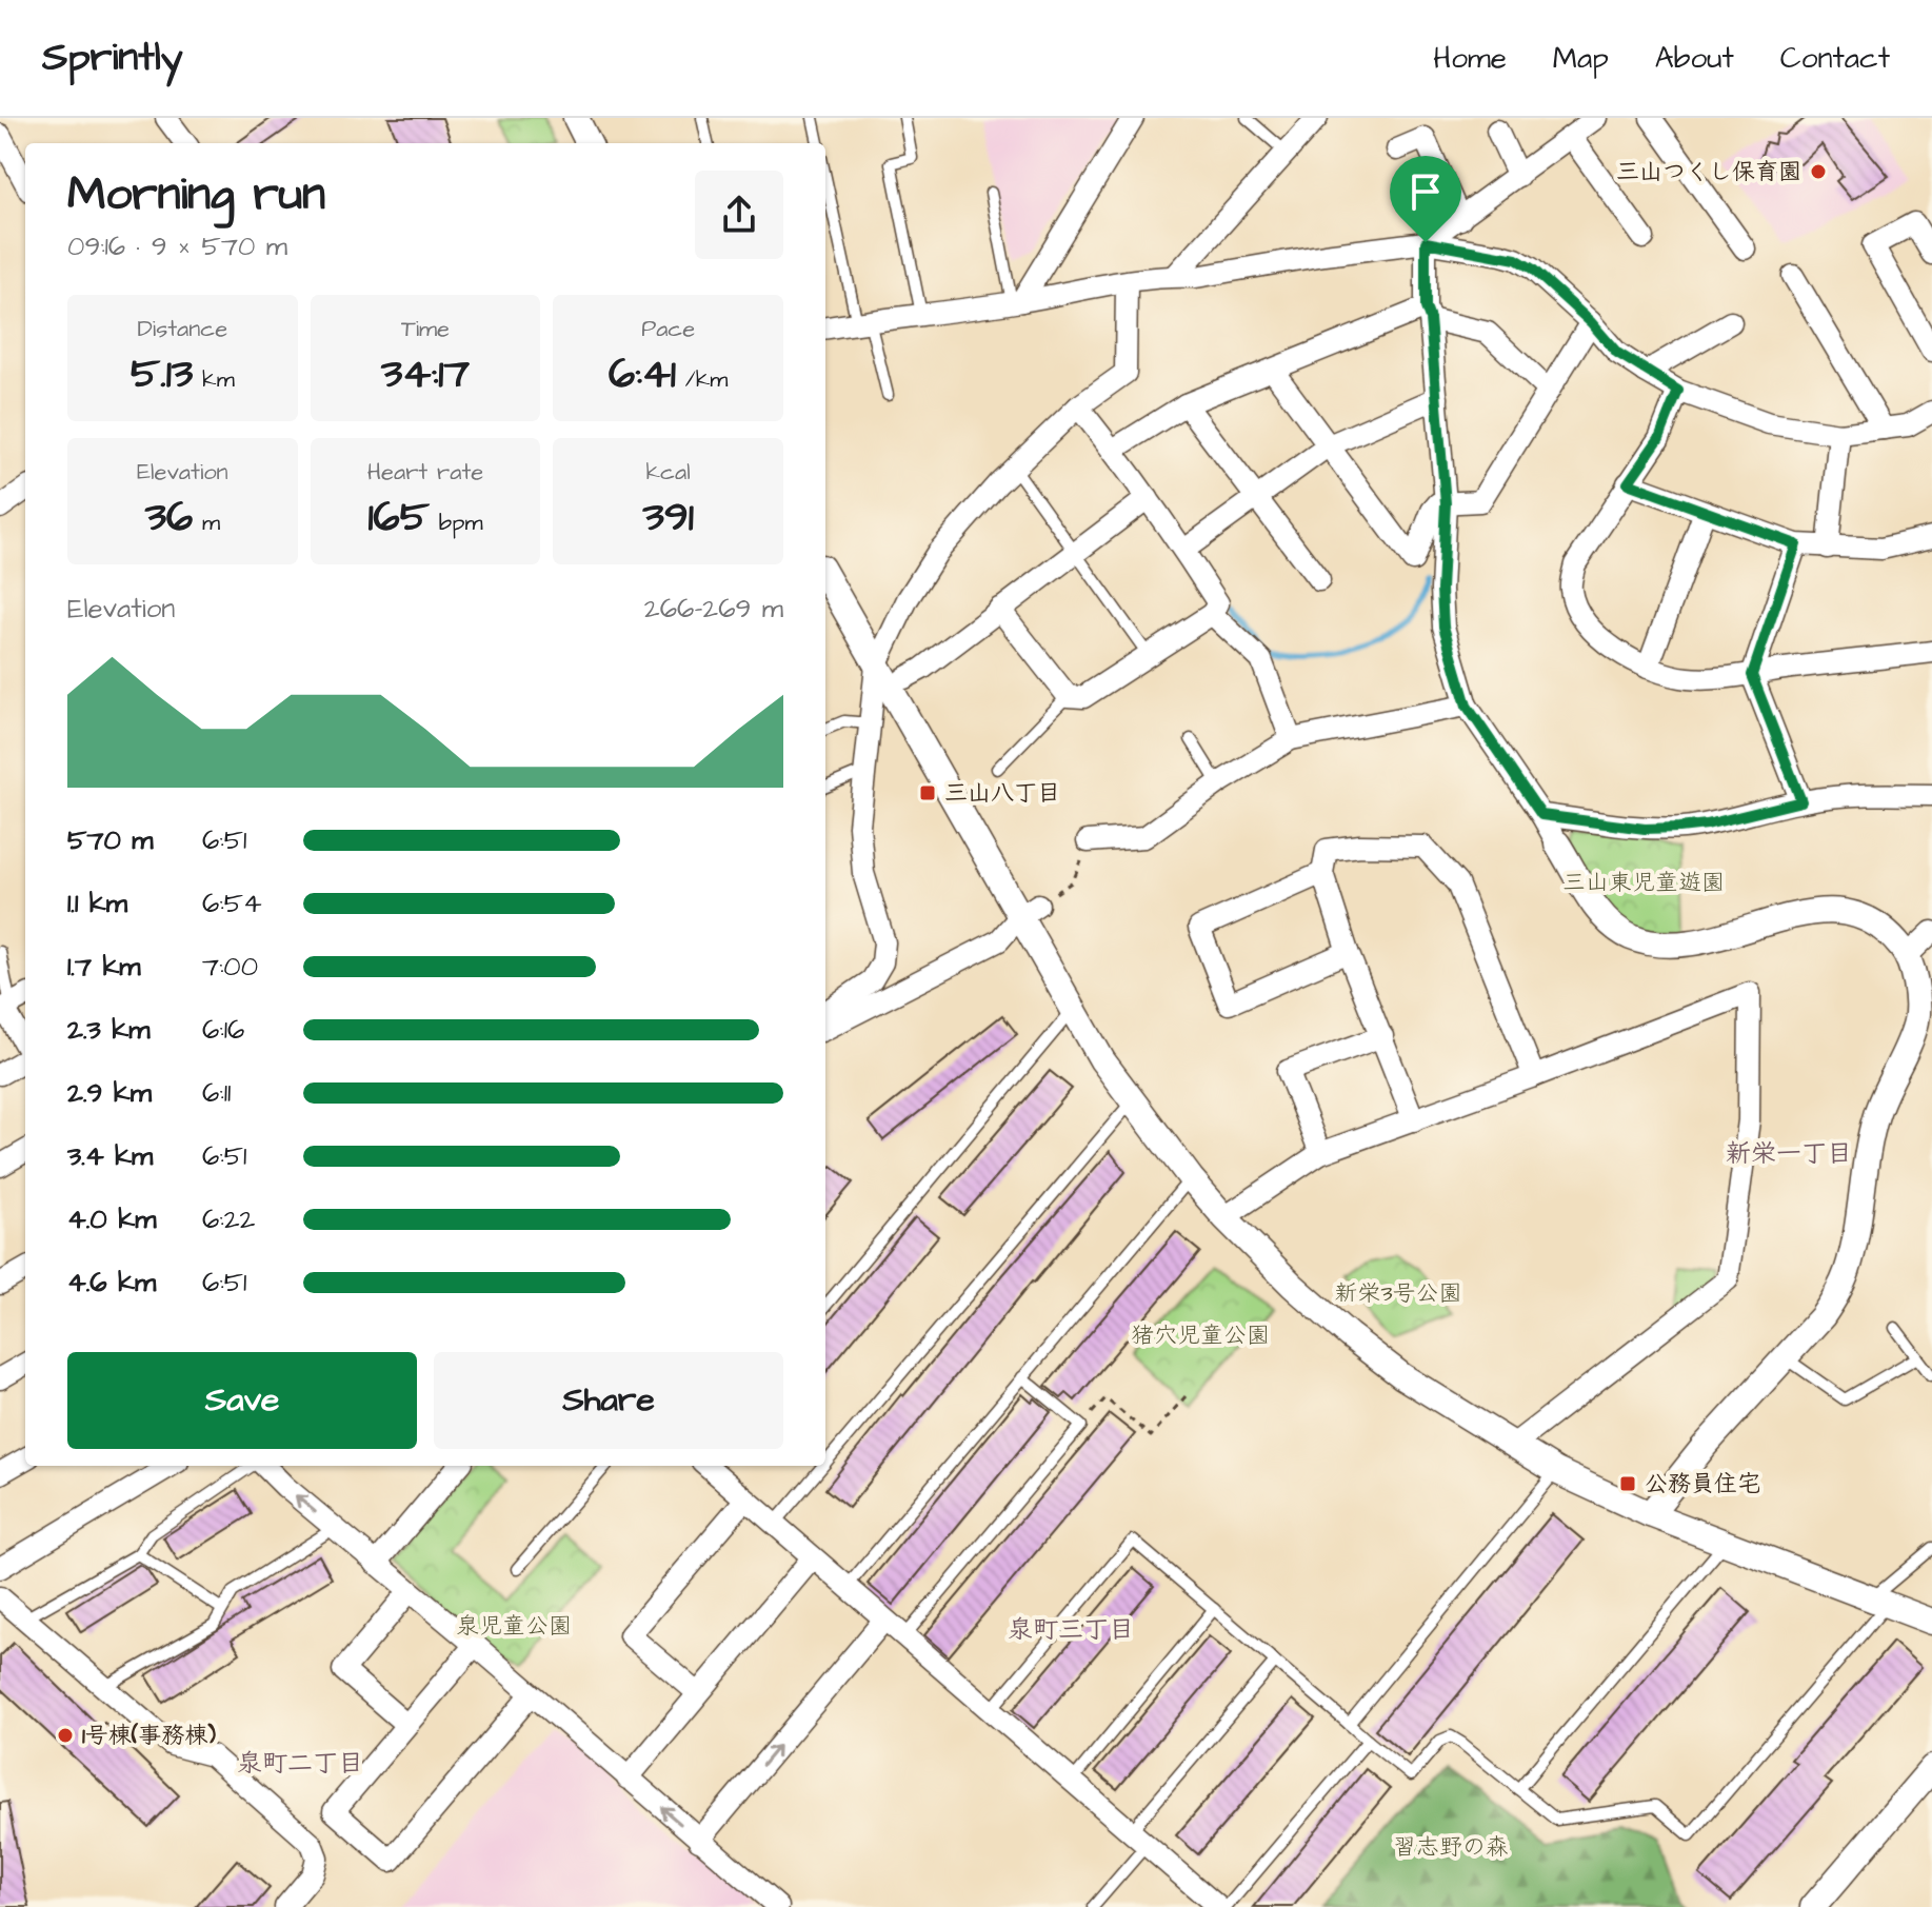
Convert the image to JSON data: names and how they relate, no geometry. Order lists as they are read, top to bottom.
{
  "districts": ["新栄一丁目", "泉町三丁目", "泉町二丁目"],
  "parks": [
    "三山東児童遊園",
    "新栄3号公園",
    "猪穴児童公園",
    "泉児童公園",
    "習志野の森"
  ],
  "places": {
    "other": ["三山つくし保育園", "1号棟(事務棟)"],
    "transit": ["三山八丁目", "公務員住宅"]
  },
  "page": {
    "header": "Sprintly",
    "nav": [
      "Home",
      "Map",
      "About",
      "Contact"
    ],
    "heading": ["Morning run", "09:16 · 9 × 570 m"],
    "stats": [
      ["Distance", "5.13 km"],
      ["Time", "34:17"],
      ["Pace", "6:41 /km"],
      ["Elevation", "36 m"],
      ["Heart rate", "165 bpm"],
      ["kcal", "391"]
    ],
    "chart": ["Elevation", "266–269 m"],
    "list": [
      {
        "name": "570 m",
        "note": "6:51"
      },
      {
        "name": "1.1 km",
        "note": "6:54"
      },
      {
        "name": "1.7 km",
        "note": "7:00"
      },
      {
        "name": "2.3 km",
        "note": "6:16"
      },
      {
        "name": "2.9 km",
        "note": "6:11"
      },
      {
        "name": "3.4 km",
        "note": "6:51"
      },
      {
        "name": "4.0 km",
        "note": "6:22"
      },
      {
        "name": "4.6 km",
        "note": "6:51"
      }
    ],
    "buttons": ["Save", "Share"]
  }
}
